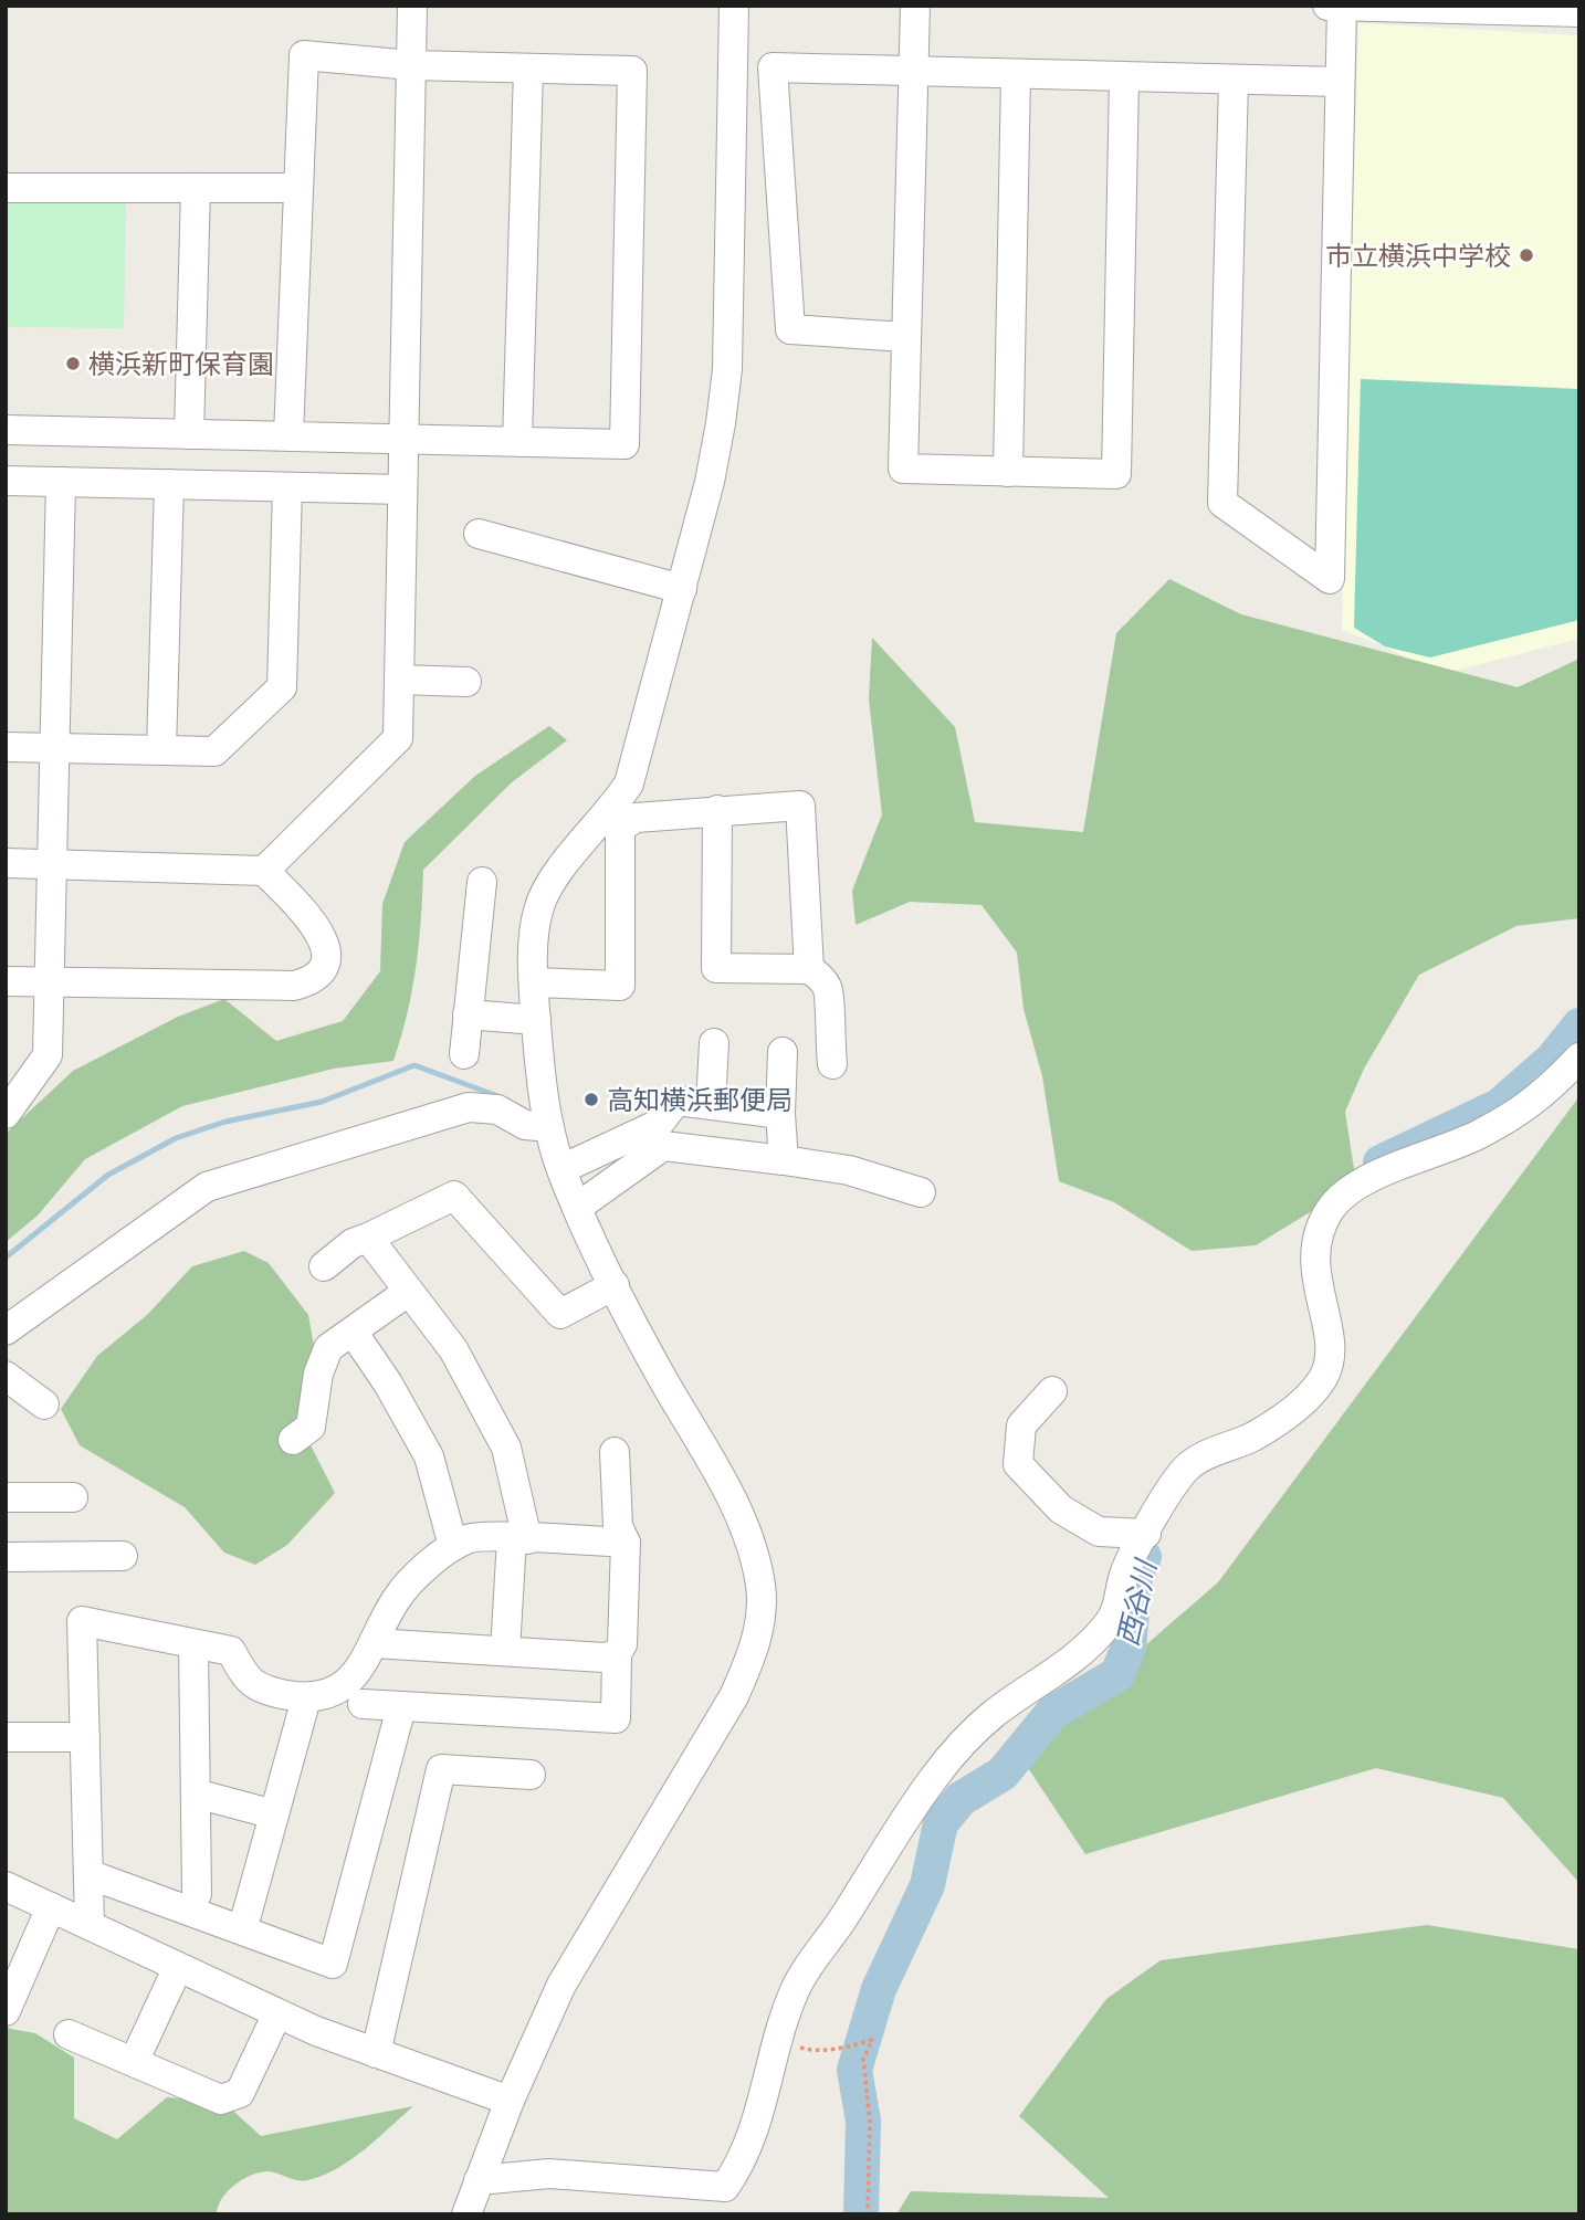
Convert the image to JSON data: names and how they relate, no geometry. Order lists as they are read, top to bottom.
{
  "water": ["西谷川"],
  "places": ["市立横浜中学校", "横浜新町保育園", "高知横浜郵便局"]
}
